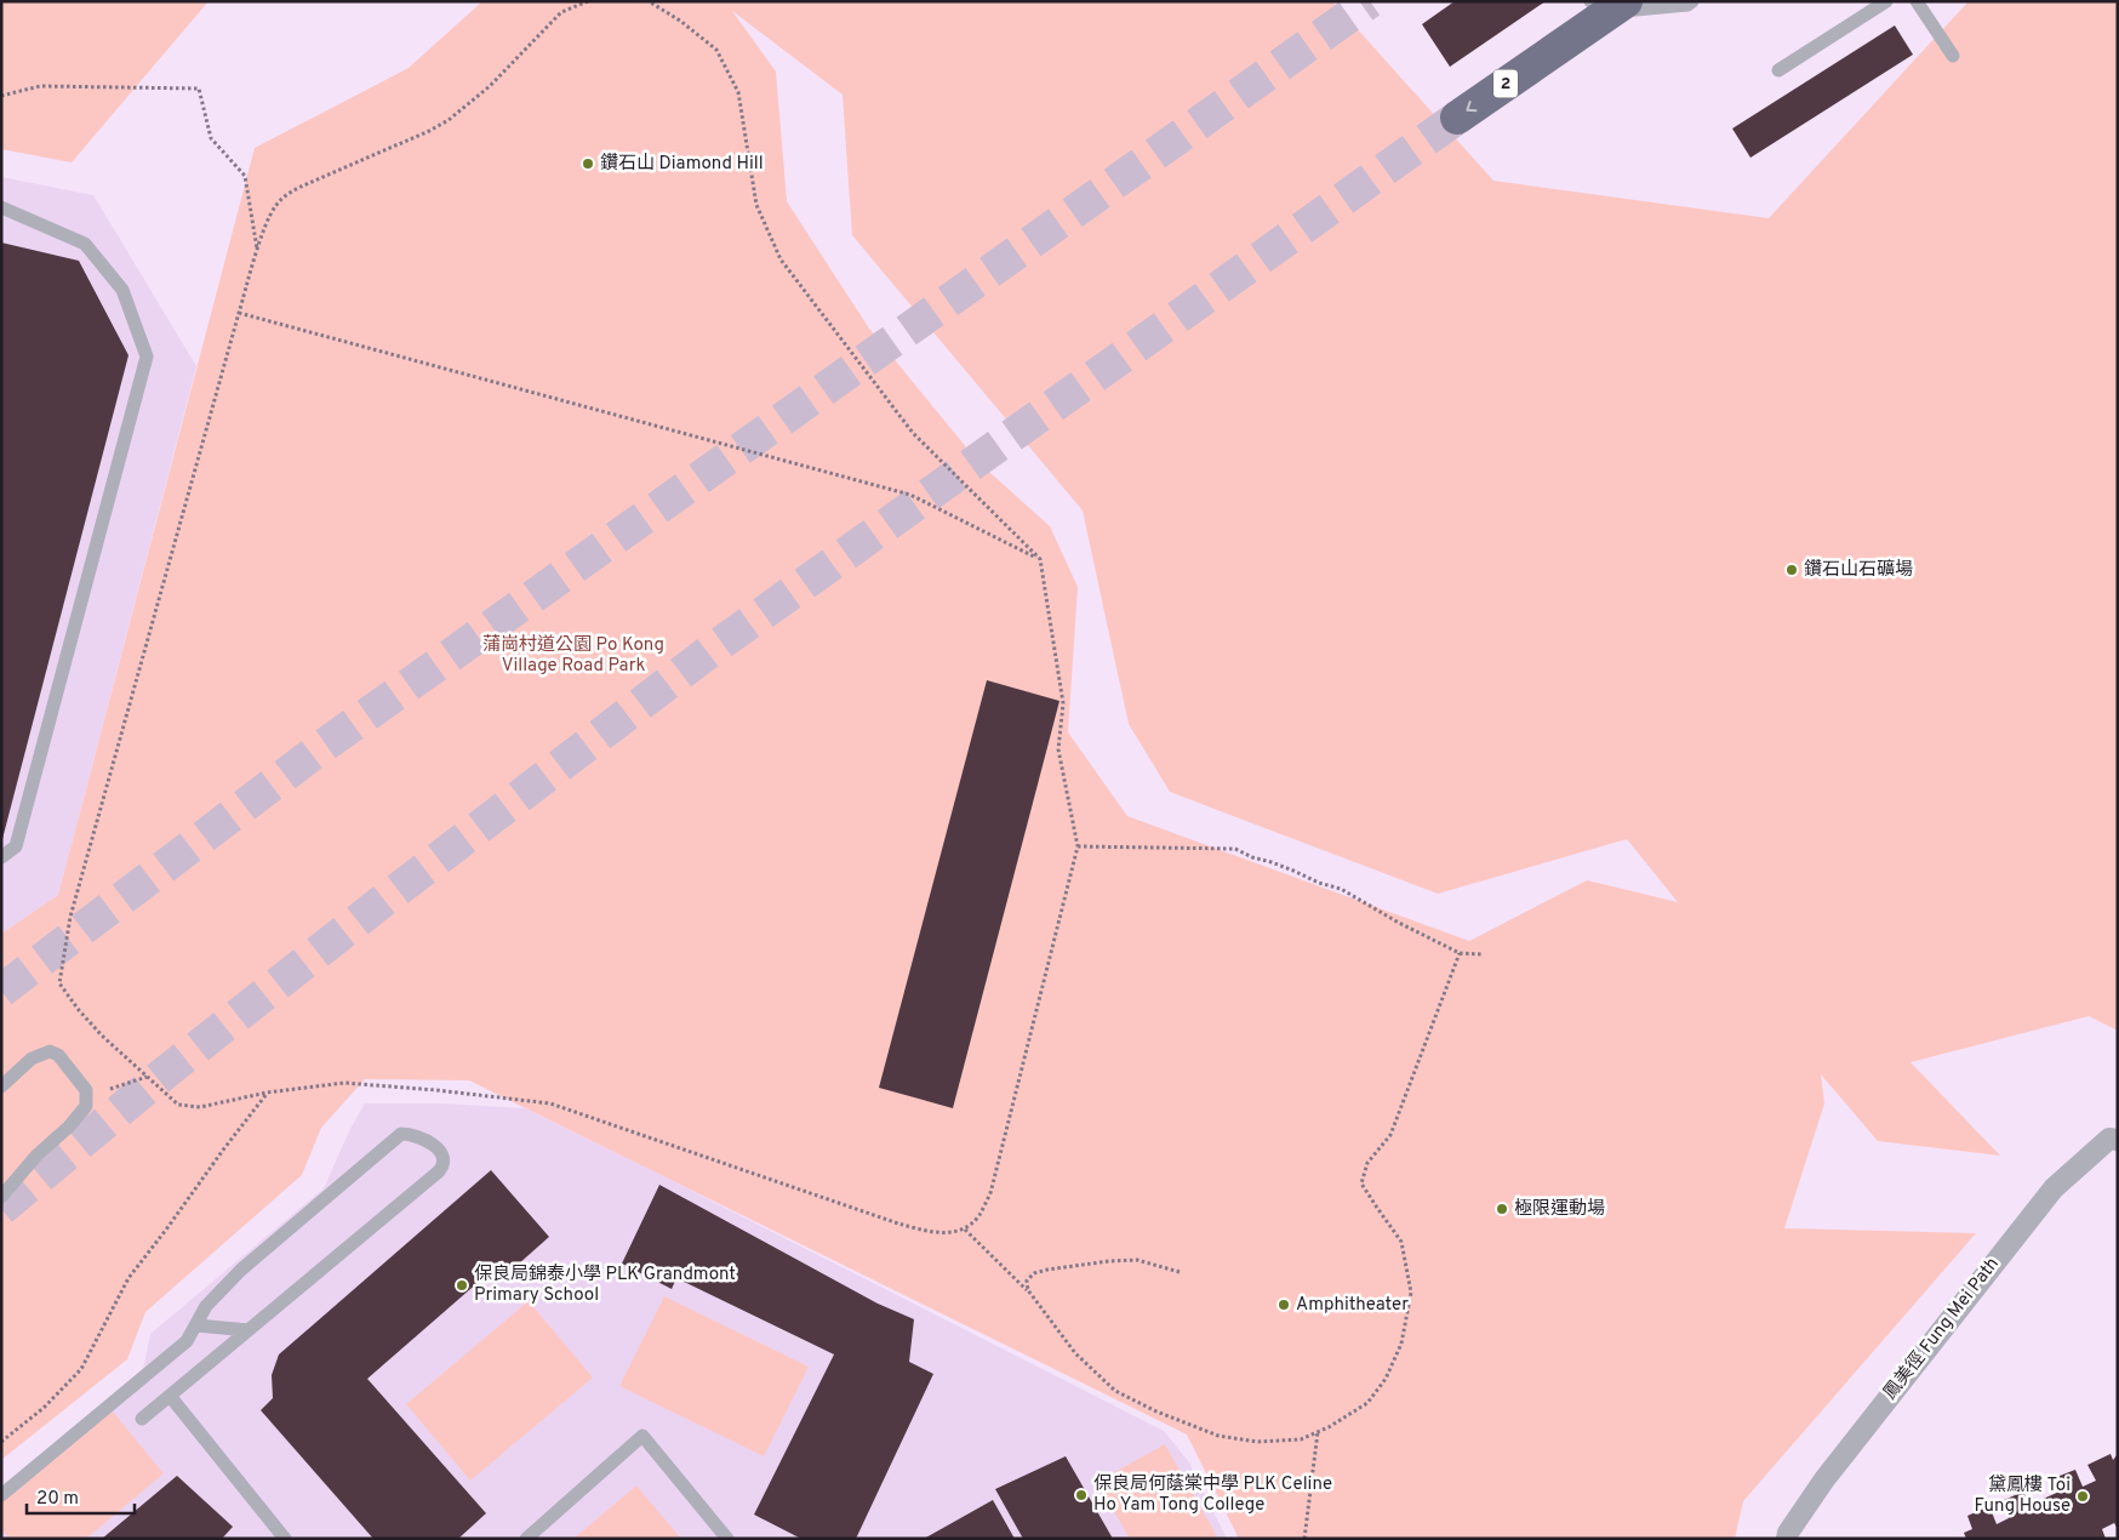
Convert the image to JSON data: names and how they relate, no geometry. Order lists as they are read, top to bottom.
{
  "streets": {
    "highway": ["2"],
    "street": ["鳳美徑 Fung Mei Path"]
  },
  "parks": ["蒲崗村道公園 Po Kong Village Road Park"],
  "places": [
    "鑽石山 Diamond Hill",
    "鑽石山石礦場",
    "極限運動場",
    "保良局錦泰小學 PLK Grandmont Primary School",
    "Amphitheater",
    "保良局何蔭棠中學 PLK Celine Ho Yam Tong College",
    "黛鳳樓 Toi Fung House"
  ],
  "scale_bar": "20 m"
}
